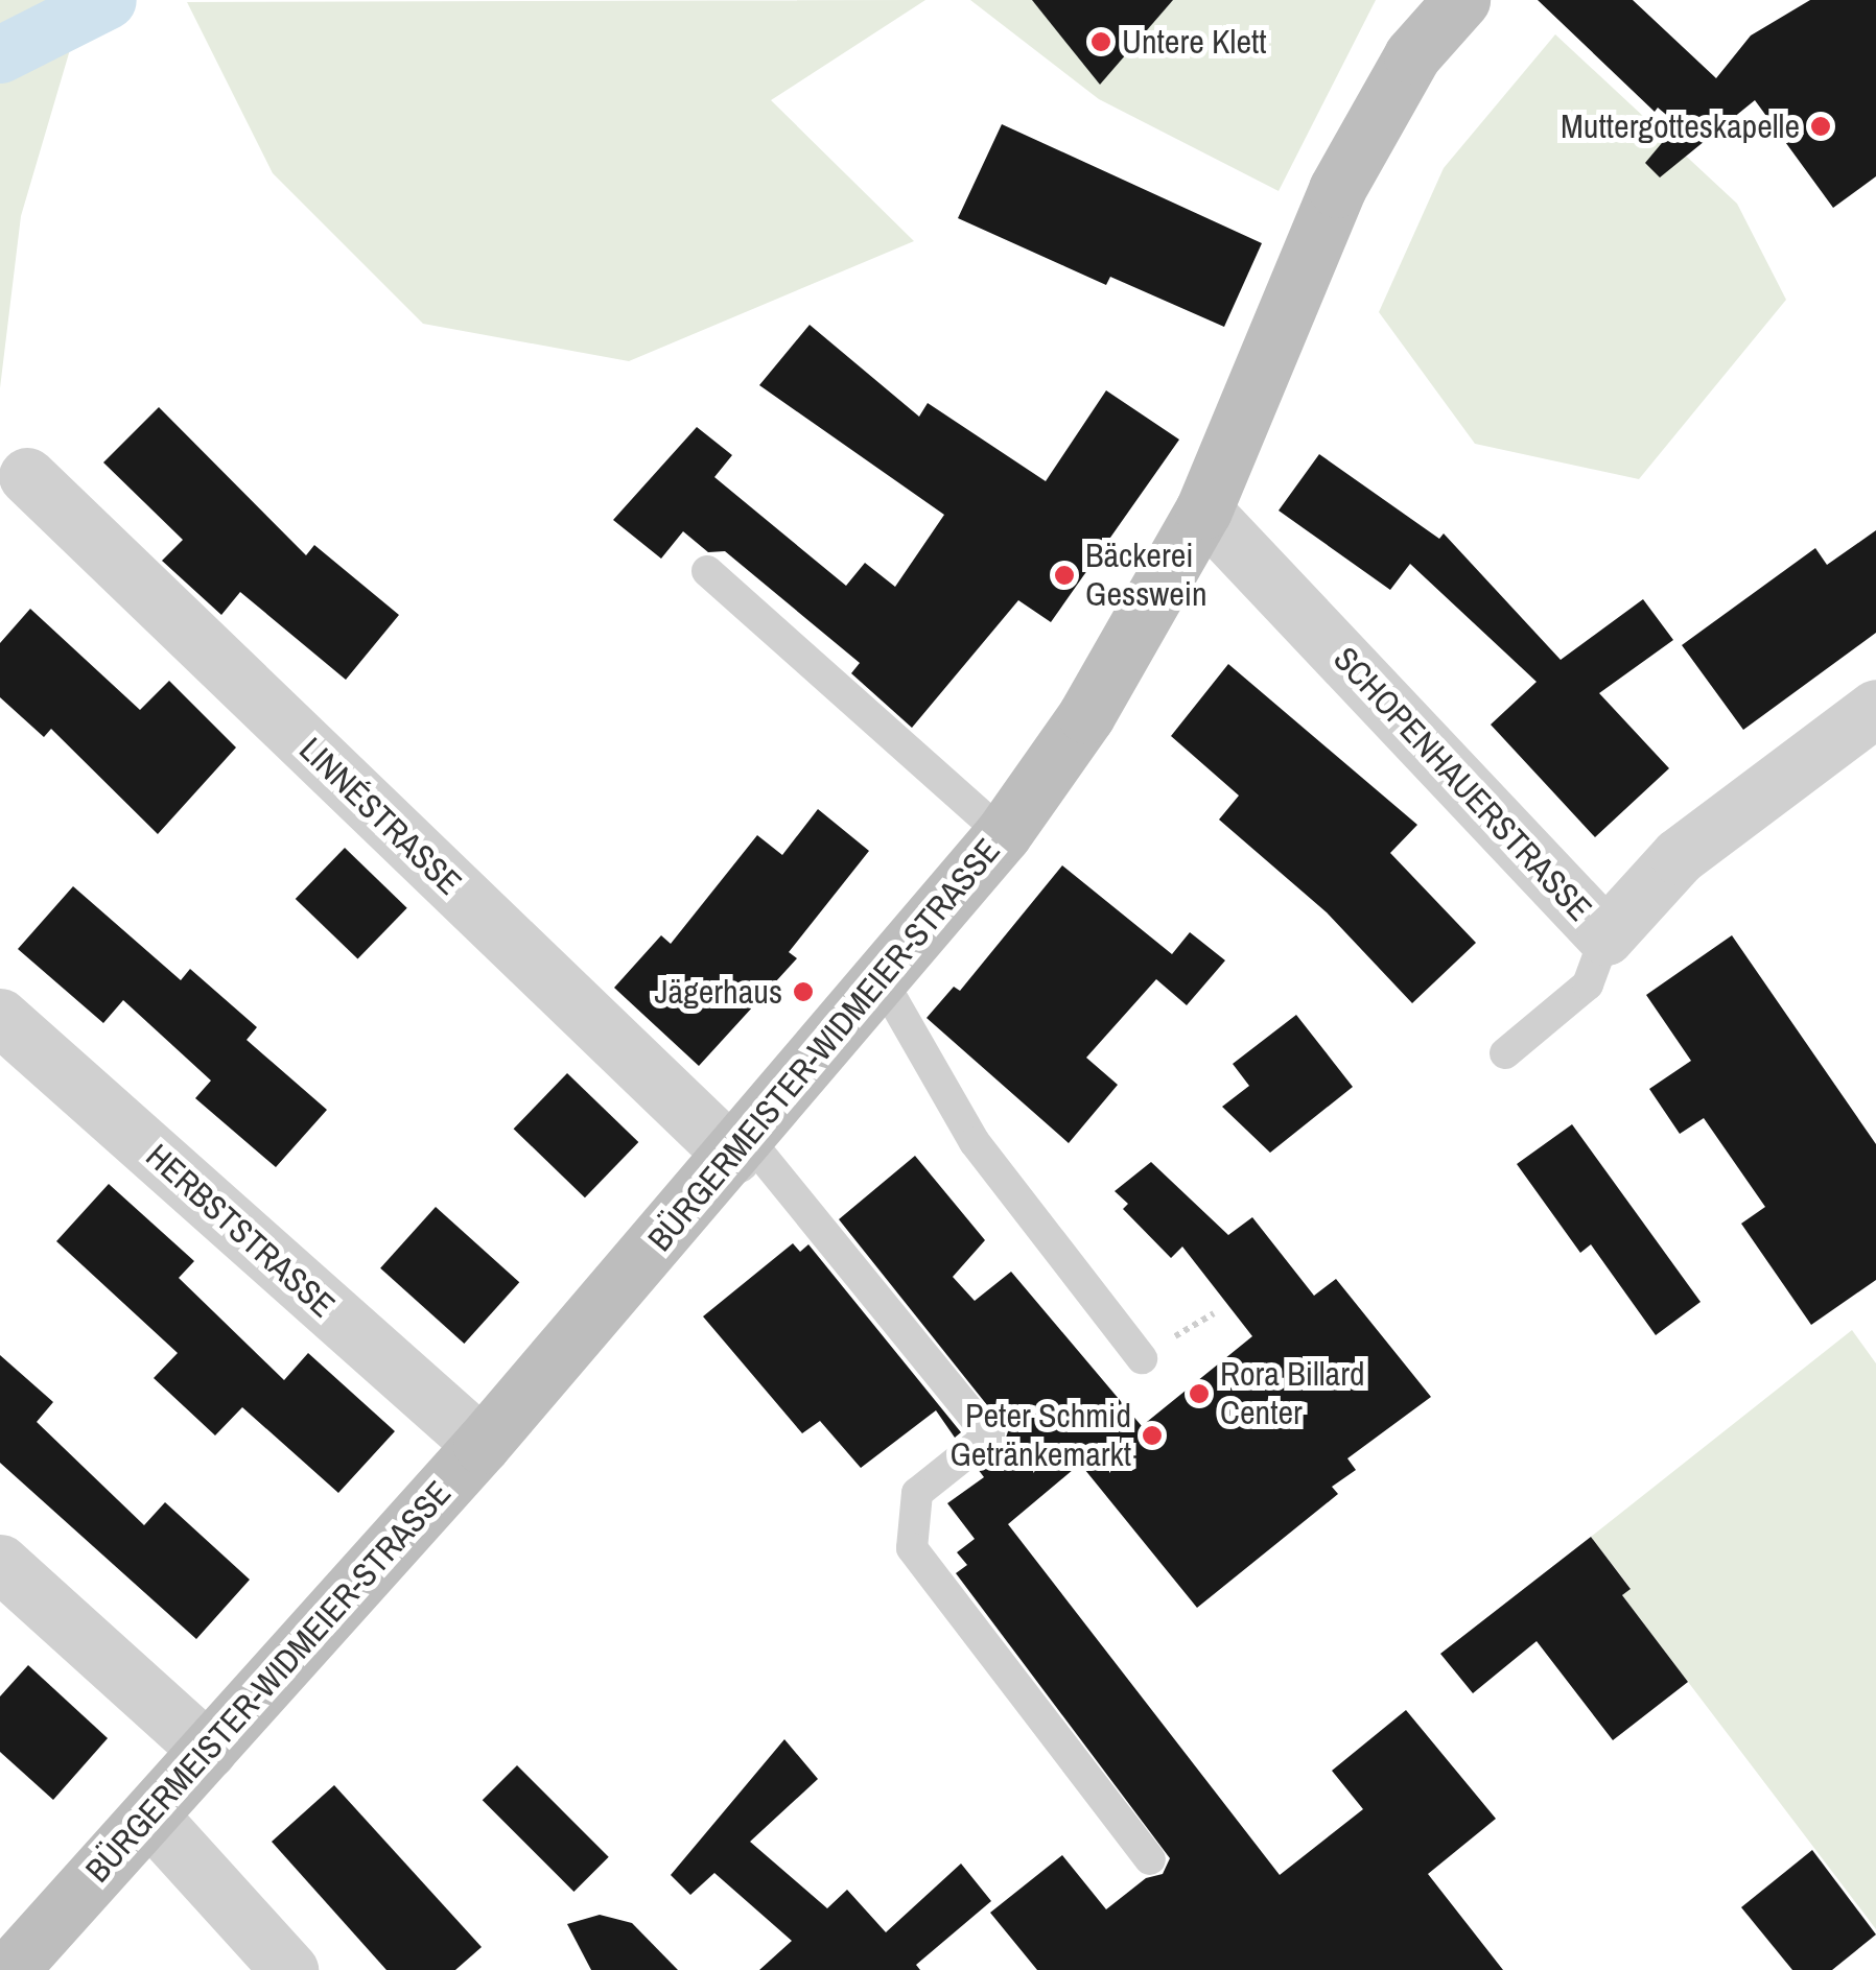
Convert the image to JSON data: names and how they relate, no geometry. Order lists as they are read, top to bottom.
{
  "streets": {
    "street": [
      "SCHOPENHAUERSTRASSE",
      "LINNÉSTRASSE",
      "BÜRGERMEISTER-WIDMEIER-STRASSE",
      "HERBSTSTRASSE"
    ]
  },
  "crossings": [
    ["SCHOPENHAUERSTRASSE", "BÜRGERMEISTER-WIDMEIER-STRASSE"],
    ["LINNÉSTRASSE", "BÜRGERMEISTER-WIDMEIER-STRASSE"],
    ["BÜRGERMEISTER-WIDMEIER-STRASSE", "HERBSTSTRASSE"]
  ],
  "places": [
    "Untere Klett",
    "Muttergotteskapelle",
    "Bäckerei Gesswein",
    "Jägerhaus",
    "Rora Billard Center",
    "Peter Schmid Getränkemarkt"
  ]
}
